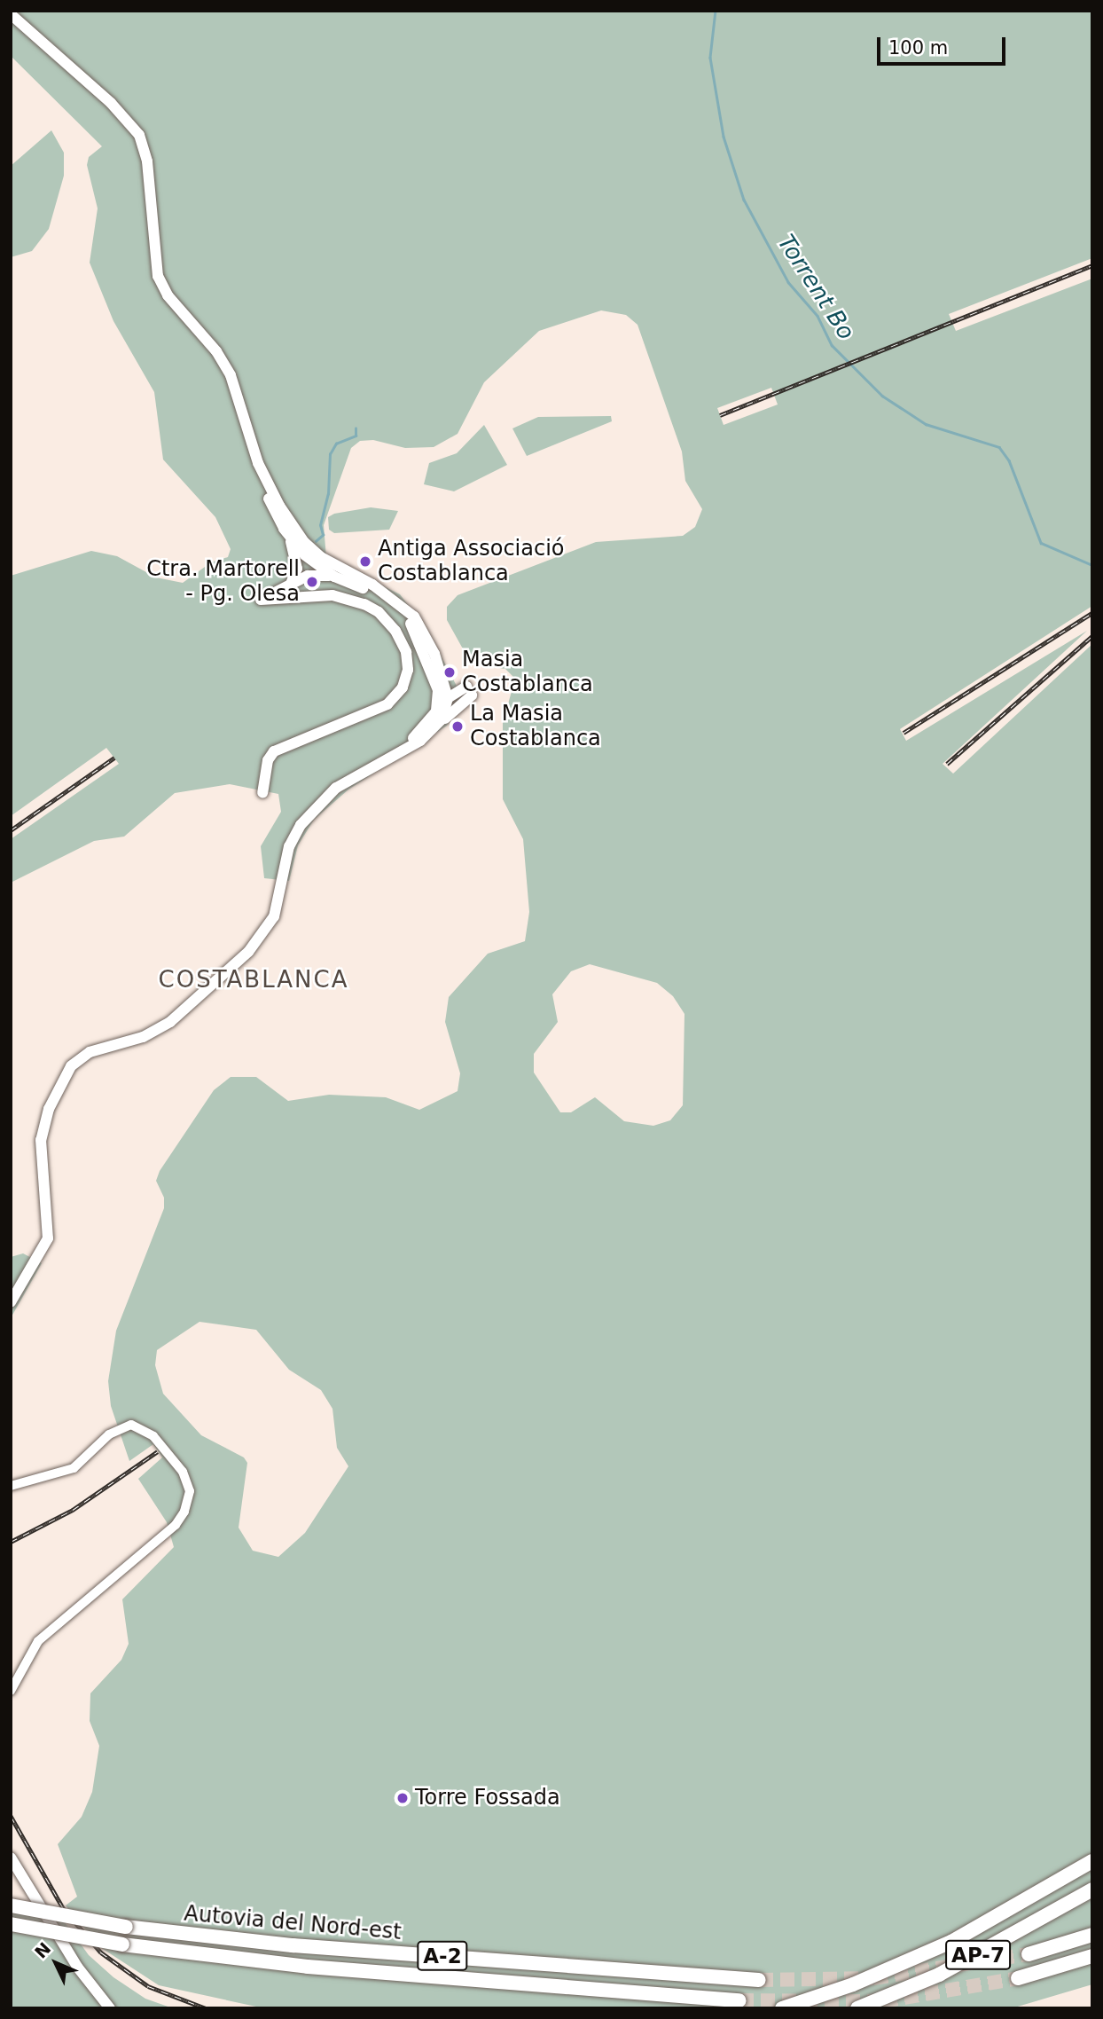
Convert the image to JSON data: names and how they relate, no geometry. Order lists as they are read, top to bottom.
{
  "streets": {
    "highway": ["Autovia del Nord-est", "AP-7", "A-2"]
  },
  "districts": ["COSTABLANCA"],
  "water": ["Torrent Bo"],
  "places": [
    "Antiga Associació Costablanca",
    "Ctra. Martorell - Pg. Olesa",
    "Masia Costablanca",
    "La Masia Costablanca",
    "Torre Fossada"
  ],
  "scale_bar": "100 m",
  "north": "top left"
}
